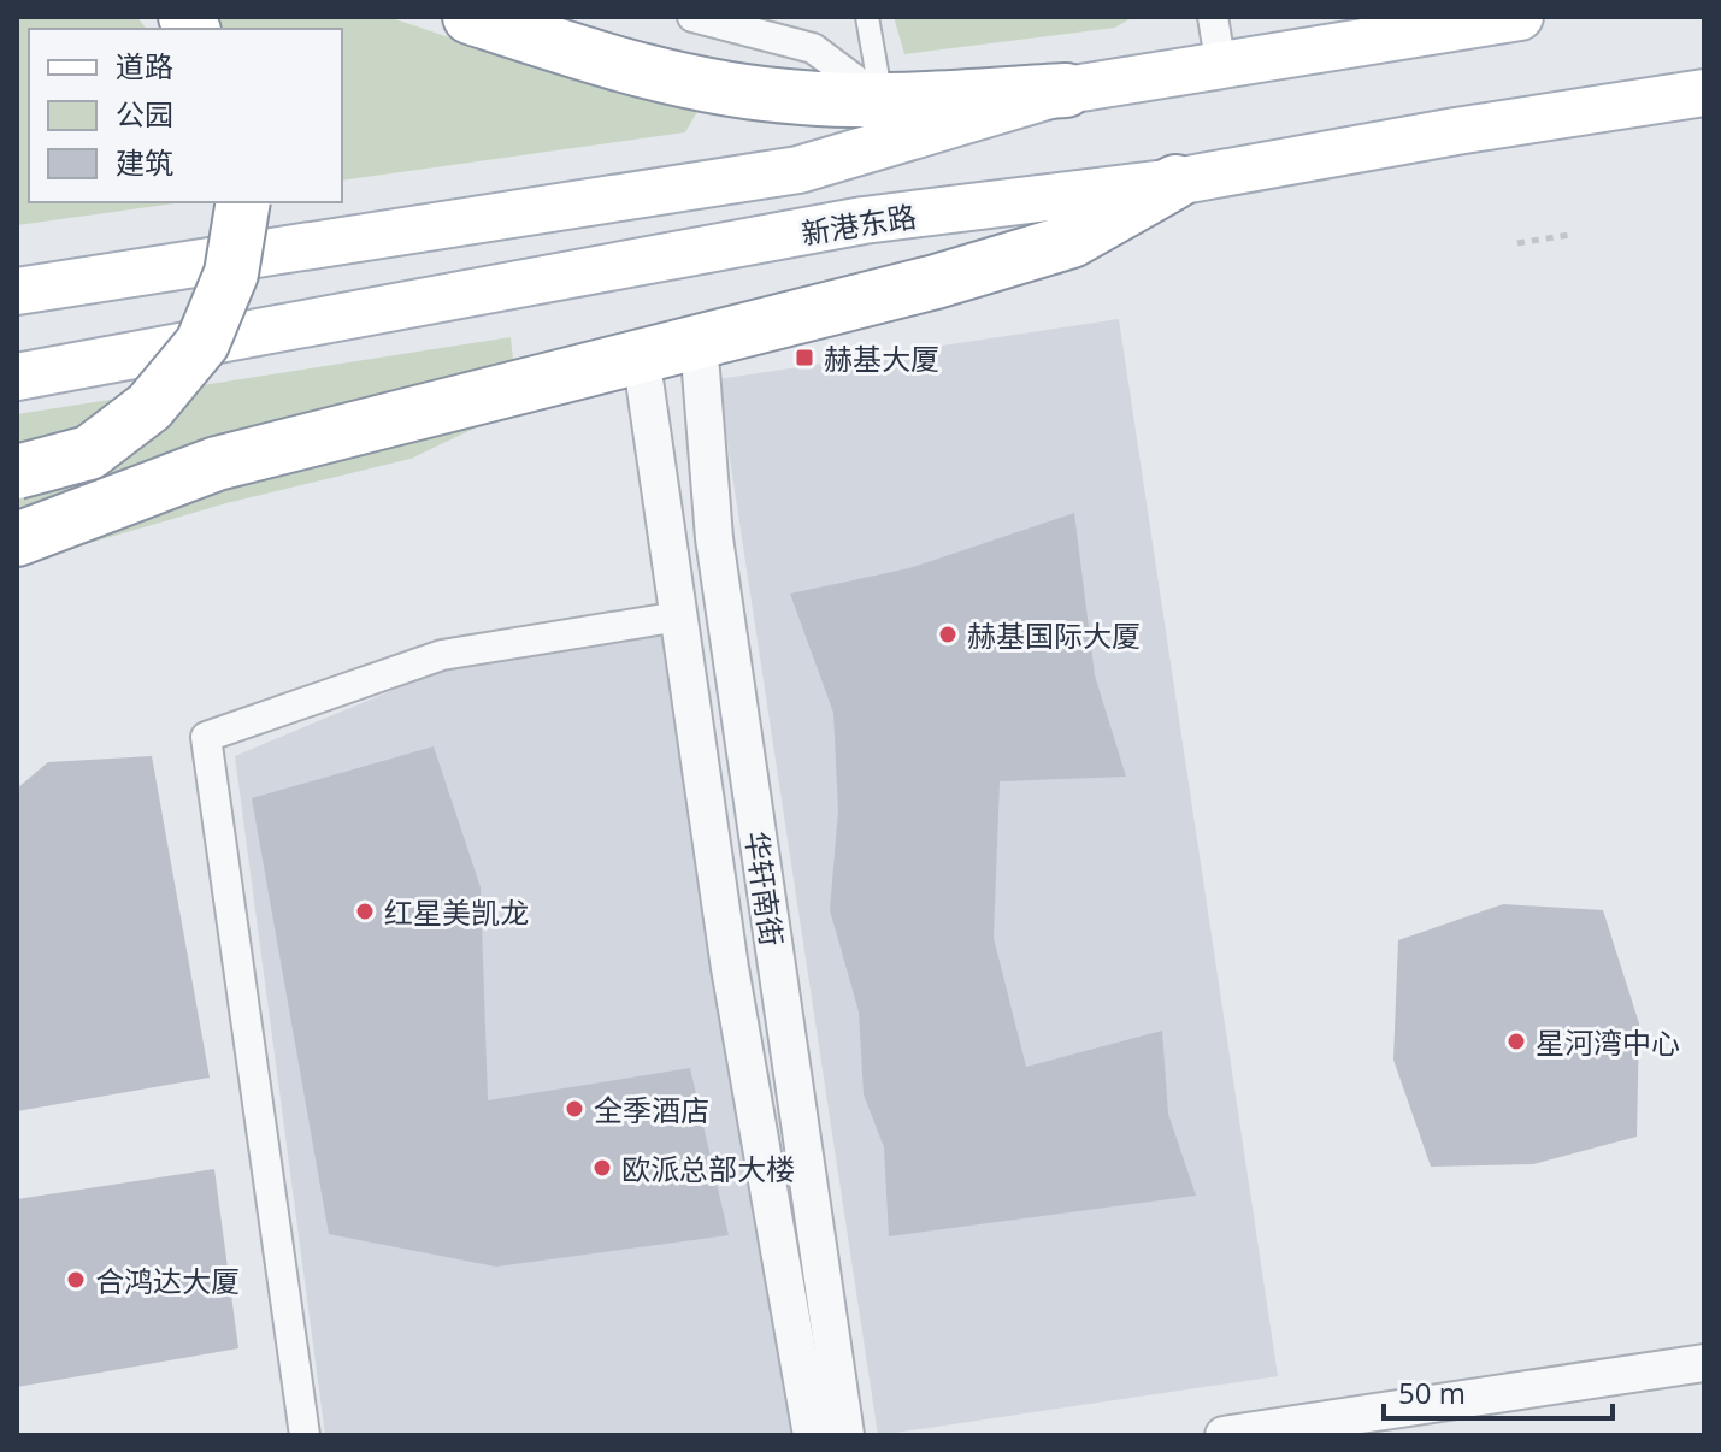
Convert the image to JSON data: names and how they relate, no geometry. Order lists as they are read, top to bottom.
{
  "streets": {
    "main road": ["新港东路"],
    "street": ["华轩南街"]
  },
  "places": {
    "transit": ["赫基大厦"],
    "other": [
      "赫基国际大厦",
      "红星美凯龙",
      "星河湾中心",
      "全季酒店",
      "欧派总部大楼",
      "合鸿达大厦"
    ]
  },
  "legend": ["道路", "公园", "建筑"],
  "scale_bar": "50 m"
}
